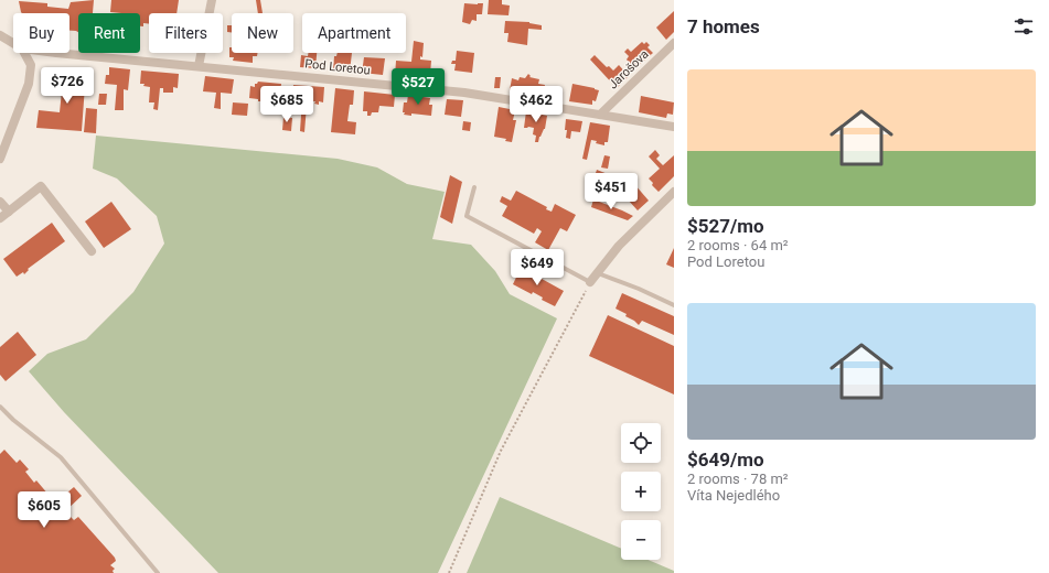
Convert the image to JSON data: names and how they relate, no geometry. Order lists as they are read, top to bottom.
{
  "streets": {
    "street": ["Pod Loretou", "Jarošova"]
  },
  "crossings": [
    ["Pod Loretou", "Jarošova"]
  ],
  "page": {
    "heading": "7 homes",
    "chip": [
      "Buy",
      "Rent",
      "Filters",
      "New",
      "Apartment"
    ],
    "list": [
      {
        "name": "$527/mo",
        "note": "2 rooms · 64 m² · Pod Loretou"
      },
      {
        "name": "$649/mo",
        "note": "2 rooms · 78 m² · Víta Nejedlého"
      }
    ],
    "price": [
      "$726",
      "$527",
      "$685",
      "$462",
      "$451",
      "$649",
      "$605"
    ],
    "map_buttons": ["+", "−"]
  }
}
